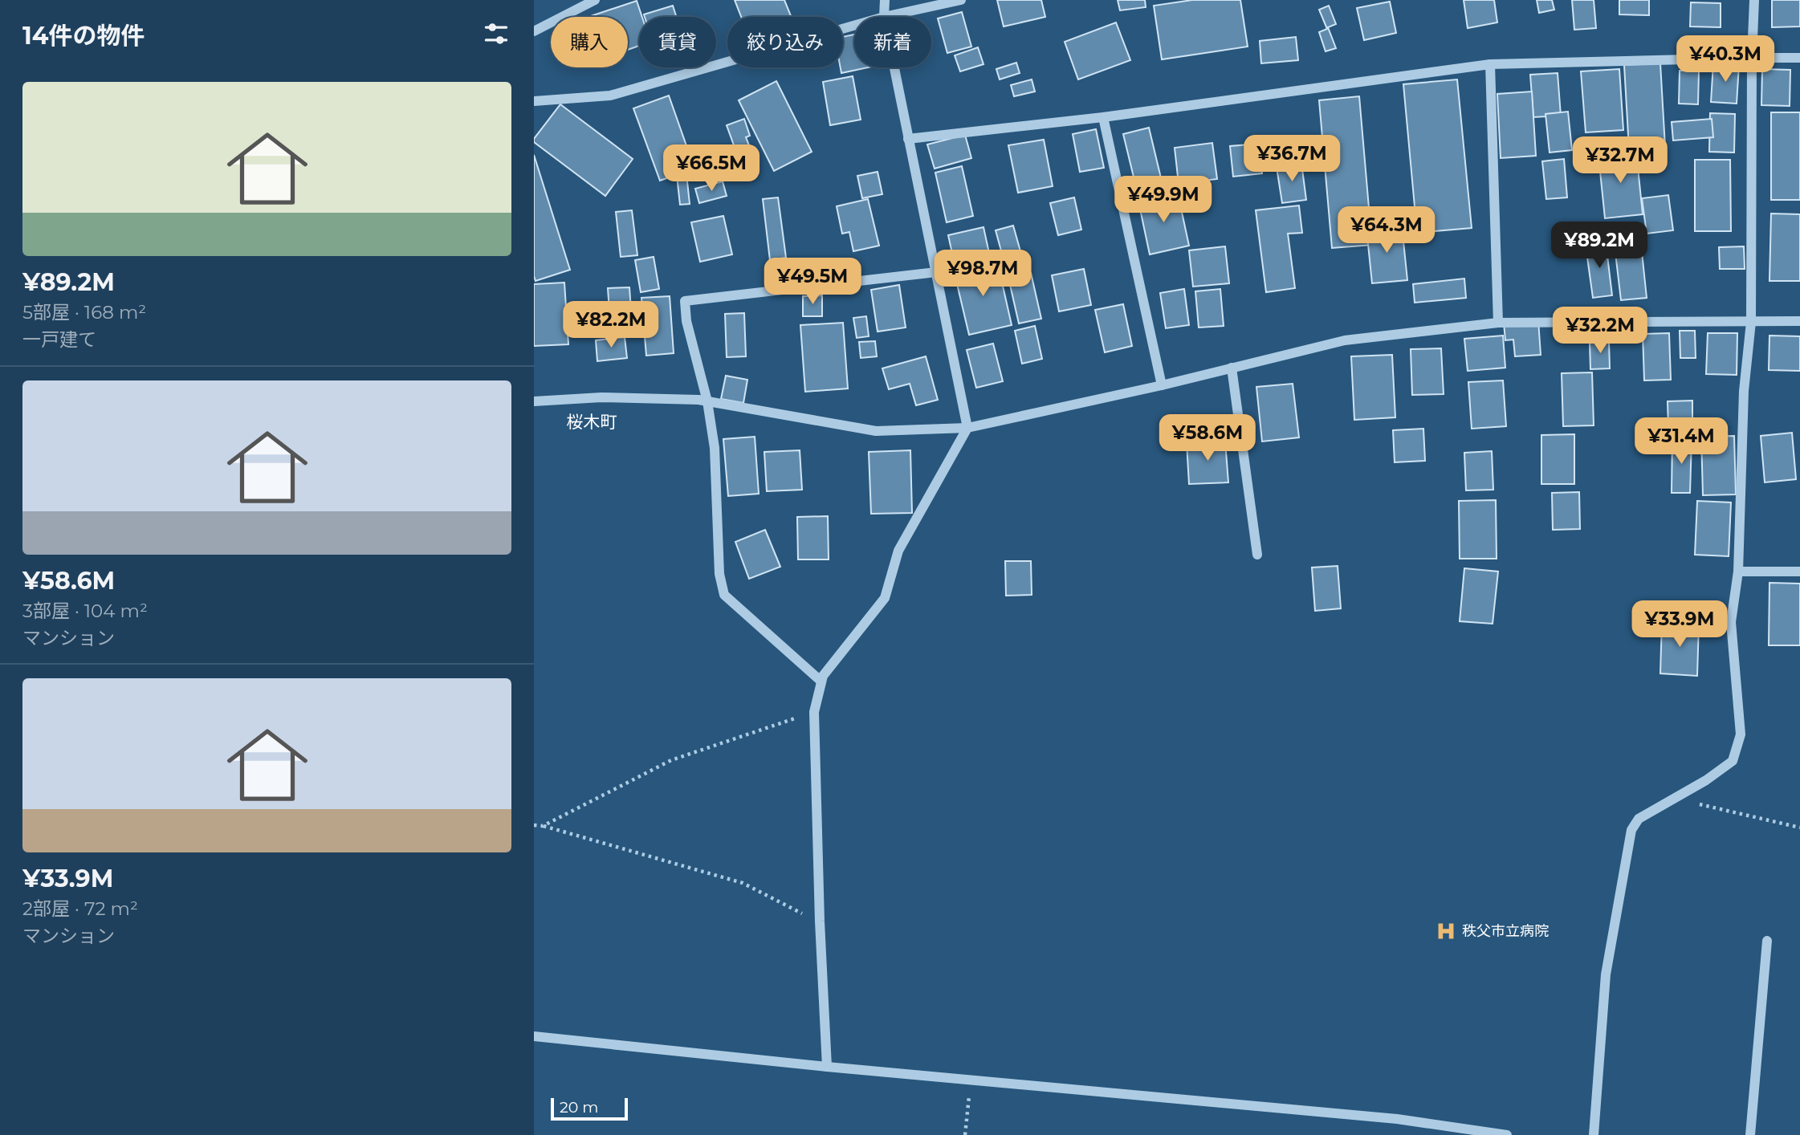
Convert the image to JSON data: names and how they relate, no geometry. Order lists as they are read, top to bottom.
{
  "districts": ["桜木町"],
  "places": {
    "hospital": ["秩父市立病院"]
  },
  "scale_bar": "20 m",
  "page": {
    "heading": "14件の物件",
    "chip": [
      "購入",
      "賃貸",
      "絞り込み",
      "新着"
    ],
    "price": [
      "¥40.3M",
      "¥36.7M",
      "¥32.7M",
      "¥66.5M",
      "¥49.9M",
      "¥64.3M",
      "¥89.2M",
      "¥98.7M",
      "¥49.5M",
      "¥82.2M",
      "¥32.2M",
      "¥58.6M",
      "¥31.4M",
      "¥33.9M"
    ],
    "list": [
      {
        "name": "¥89.2M",
        "note": "5部屋 · 168 m² · 一戸建て"
      },
      {
        "name": "¥58.6M",
        "note": "3部屋 · 104 m² · マンション"
      },
      {
        "name": "¥33.9M",
        "note": "2部屋 · 72 m² · マンション"
      }
    ],
    "scale": "20 m"
  }
}
